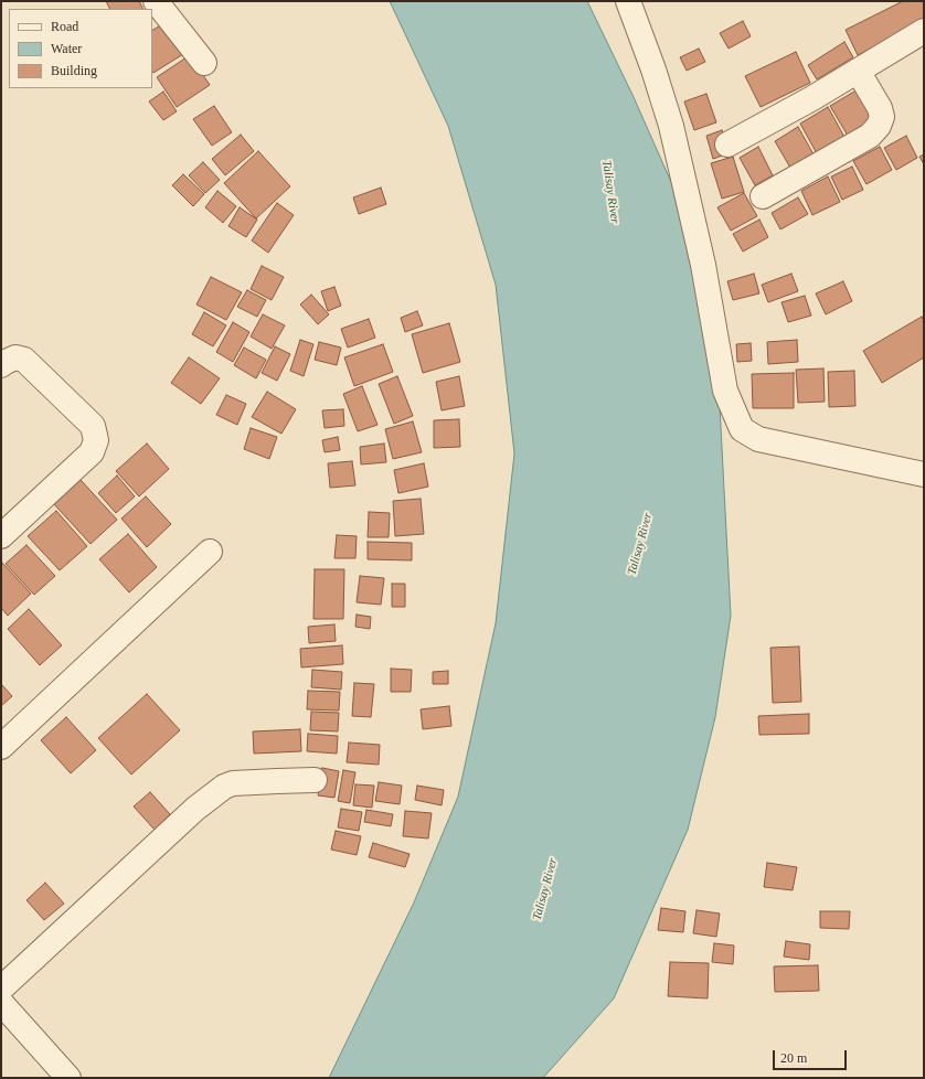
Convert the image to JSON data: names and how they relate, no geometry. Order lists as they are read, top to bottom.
{
  "water": ["Talisay River"],
  "legend": ["Road", "Water", "Building"],
  "scale_bar": "20 m"
}
